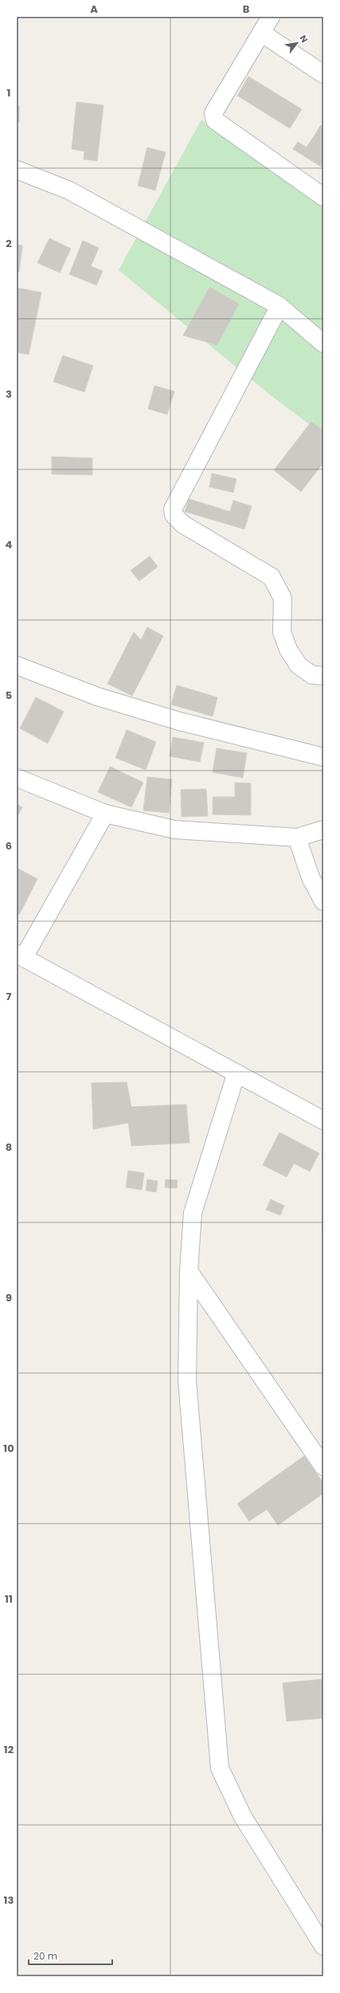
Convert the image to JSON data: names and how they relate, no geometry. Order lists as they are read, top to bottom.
{
  "scale_bar": "20 m",
  "north": "top right",
  "grid": {
    "columns": ["A", "B"],
    "rows": [
      "1",
      "2",
      "3",
      "4",
      "5",
      "6",
      "7",
      "8",
      "9",
      "10",
      "11",
      "12",
      "13"
    ]
  }
}
